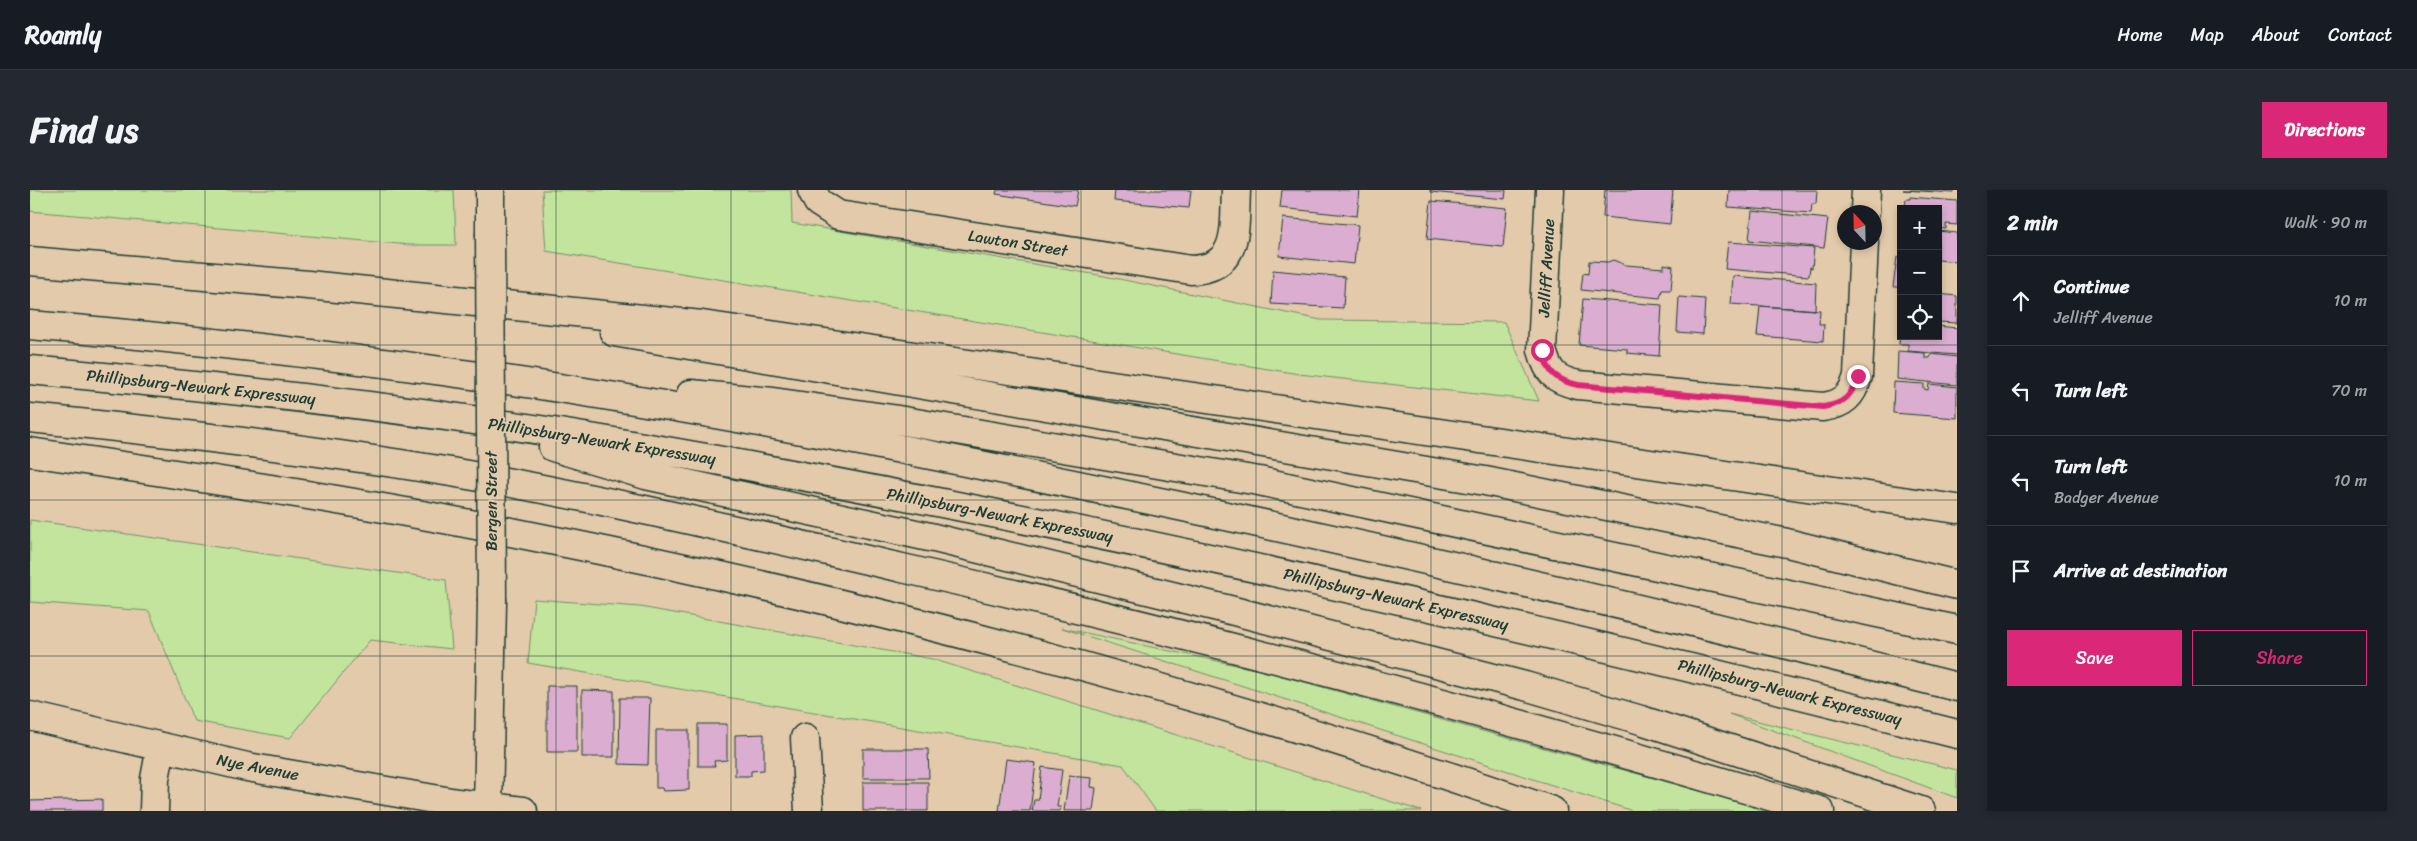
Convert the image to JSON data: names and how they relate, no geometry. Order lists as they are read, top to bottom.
{
  "streets": {
    "main road": [
      "Lawton Street",
      "Jelliff Avenue",
      "Phillipsburg-Newark Expressway",
      "Bergen Street",
      "Nye Avenue"
    ]
  },
  "crossings": [
    ["Bergen Street", "Nye Avenue"]
  ],
  "north": "top",
  "page": {
    "header": "Roamly",
    "nav": [
      "Home",
      "Map",
      "About",
      "Contact"
    ],
    "title": "Find us",
    "buttons": [
      "Directions",
      ["Save", "Share"]
    ],
    "heading": ["2 min", "Walk · 90 m"],
    "map_buttons": ["+", "−"],
    "list": [
      ["Continue", "Jelliff Avenue", "10 m"],
      ["Turn left", "70 m"],
      ["Turn left", "Badger Avenue", "10 m"],
      "Arrive at destination"
    ]
  }
}
